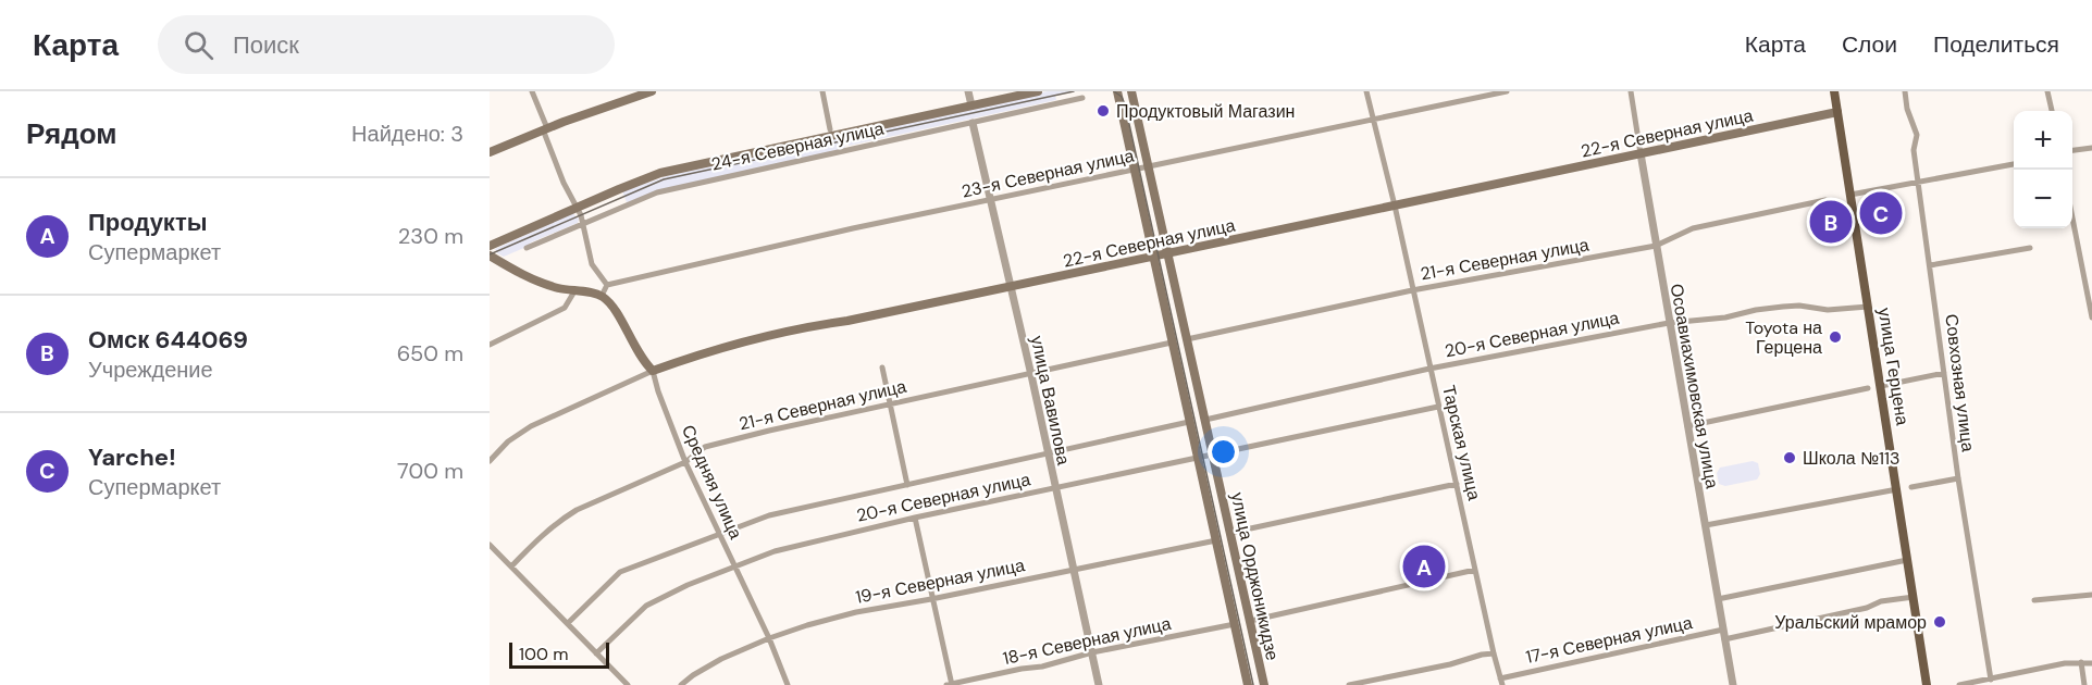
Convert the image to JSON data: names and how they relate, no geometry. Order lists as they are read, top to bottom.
{
  "streets": {
    "main road": [
      "22-я Северная улица",
      "24-я Северная улица",
      "улица Герцена",
      "Средняя улица",
      "улица Орджоникидзе"
    ],
    "street": [
      "23-я Северная улица",
      "21-я Северная улица",
      "20-я Северная улица",
      "Совхозная улица",
      "Осоавиахимовская улица",
      "улица Вавилова",
      "Тарская улица",
      "19-я Северная улица",
      "17-я Северная улица",
      "18-я Северная улица"
    ]
  },
  "crossings": [
    ["22-я Северная улица", "улица Герцена"],
    ["22-я Северная улица", "Осоавиахимовская улица"],
    ["22-я Северная улица", "улица Вавилова"],
    ["22-я Северная улица", "Тарская улица"],
    ["22-я Северная улица", "Средняя улица"],
    ["22-я Северная улица", "улица Орджоникидзе"],
    ["24-я Северная улица", "улица Вавилова"],
    ["23-я Северная улица", "улица Вавилова"],
    ["23-я Северная улица", "Тарская улица"],
    ["23-я Северная улица", "улица Орджоникидзе"],
    ["21-я Северная улица", "Осоавиахимовская улица"],
    ["21-я Северная улица", "улица Вавилова"],
    ["21-я Северная улица", "Тарская улица"],
    ["21-я Северная улица", "Средняя улица"],
    ["21-я Северная улица", "улица Орджоникидзе"],
    ["20-я Северная улица", "улица Герцена"],
    ["20-я Северная улица", "Осоавиахимовская улица"],
    ["20-я Северная улица", "улица Вавилова"],
    ["20-я Северная улица", "Тарская улица"],
    ["20-я Северная улица", "Средняя улица"],
    ["20-я Северная улица", "улица Орджоникидзе"],
    ["Осоавиахимовская улица", "17-я Северная улица"],
    ["улица Вавилова", "19-я Северная улица"],
    ["улица Вавилова", "18-я Северная улица"],
    ["Тарская улица", "17-я Северная улица"],
    ["Средняя улица", "19-я Северная улица"],
    ["улица Орджоникидзе", "19-я Северная улица"],
    ["улица Орджоникидзе", "18-я Северная улица"]
  ],
  "places": [
    "Продуктовый Магазин",
    "Toyota на Герцена",
    "Школа №113",
    "Уральский мрамор"
  ],
  "scale_bar": "100 m",
  "page": {
    "header": "Карта",
    "search": "Поиск",
    "nav": ["Карта", "Слои", "Поделиться"],
    "heading": ["Рядом", "Найдено: 3"],
    "map_buttons": ["+", "−"],
    "list": [
      {
        "mark": "A",
        "name": "Продукты",
        "note": "Супермаркет",
        "value": "230 m"
      },
      {
        "mark": "B",
        "name": "Омск 644069",
        "note": "Учреждение",
        "value": "650 m"
      },
      {
        "mark": "C",
        "name": "Yarche!",
        "note": "Супермаркет",
        "value": "700 m"
      }
    ],
    "pins": ["C", "B", "A"],
    "scale": "100 m"
  }
}
